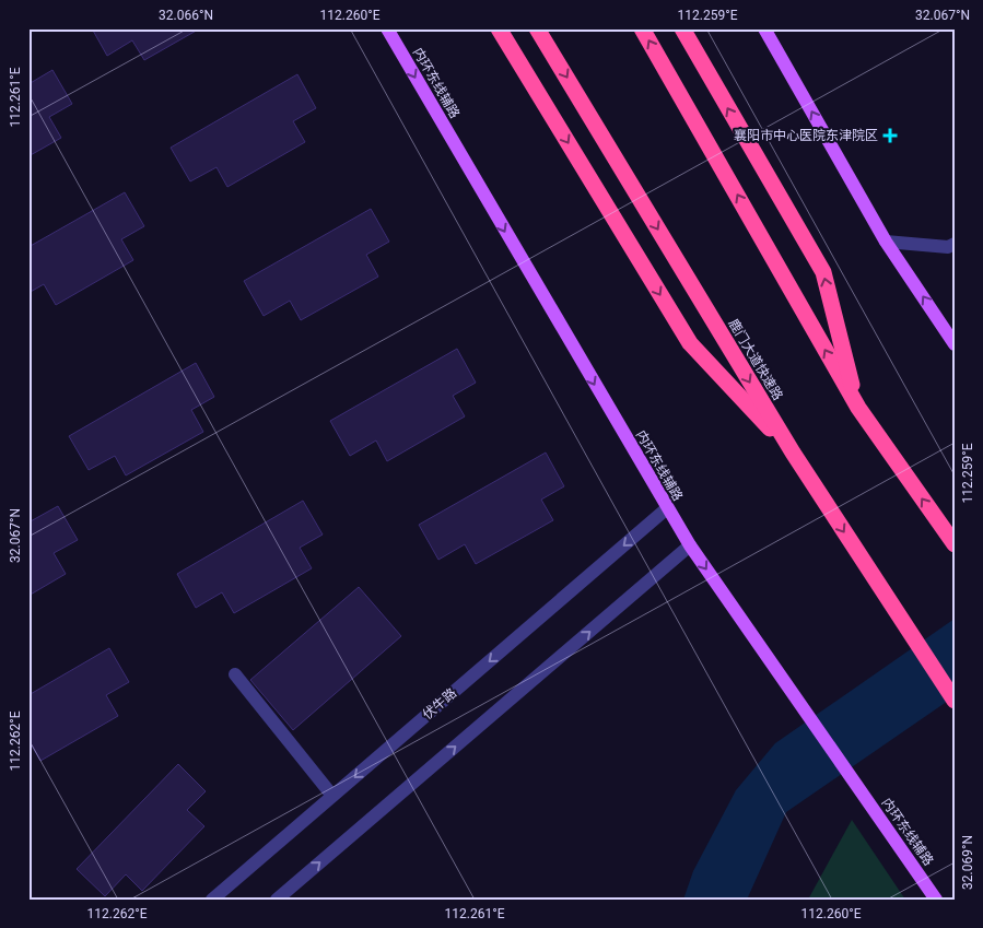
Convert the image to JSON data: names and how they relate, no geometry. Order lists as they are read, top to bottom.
{
  "streets": {
    "highway": ["鹿门大道快速路"],
    "main road": ["内环东线辅路"],
    "street": ["伏牛路"]
  },
  "crossings": [
    ["内环东线辅路", "伏牛路"]
  ],
  "one_way": ["内环东线辅路"],
  "places": {
    "health": ["襄阳市中心医院东津院区"]
  },
  "coordinates": [
    "32.066°N",
    "112.260°E",
    "112.259°E",
    "32.067°N",
    "112.261°E",
    "112.262°E",
    "32.069°N"
  ]
}
